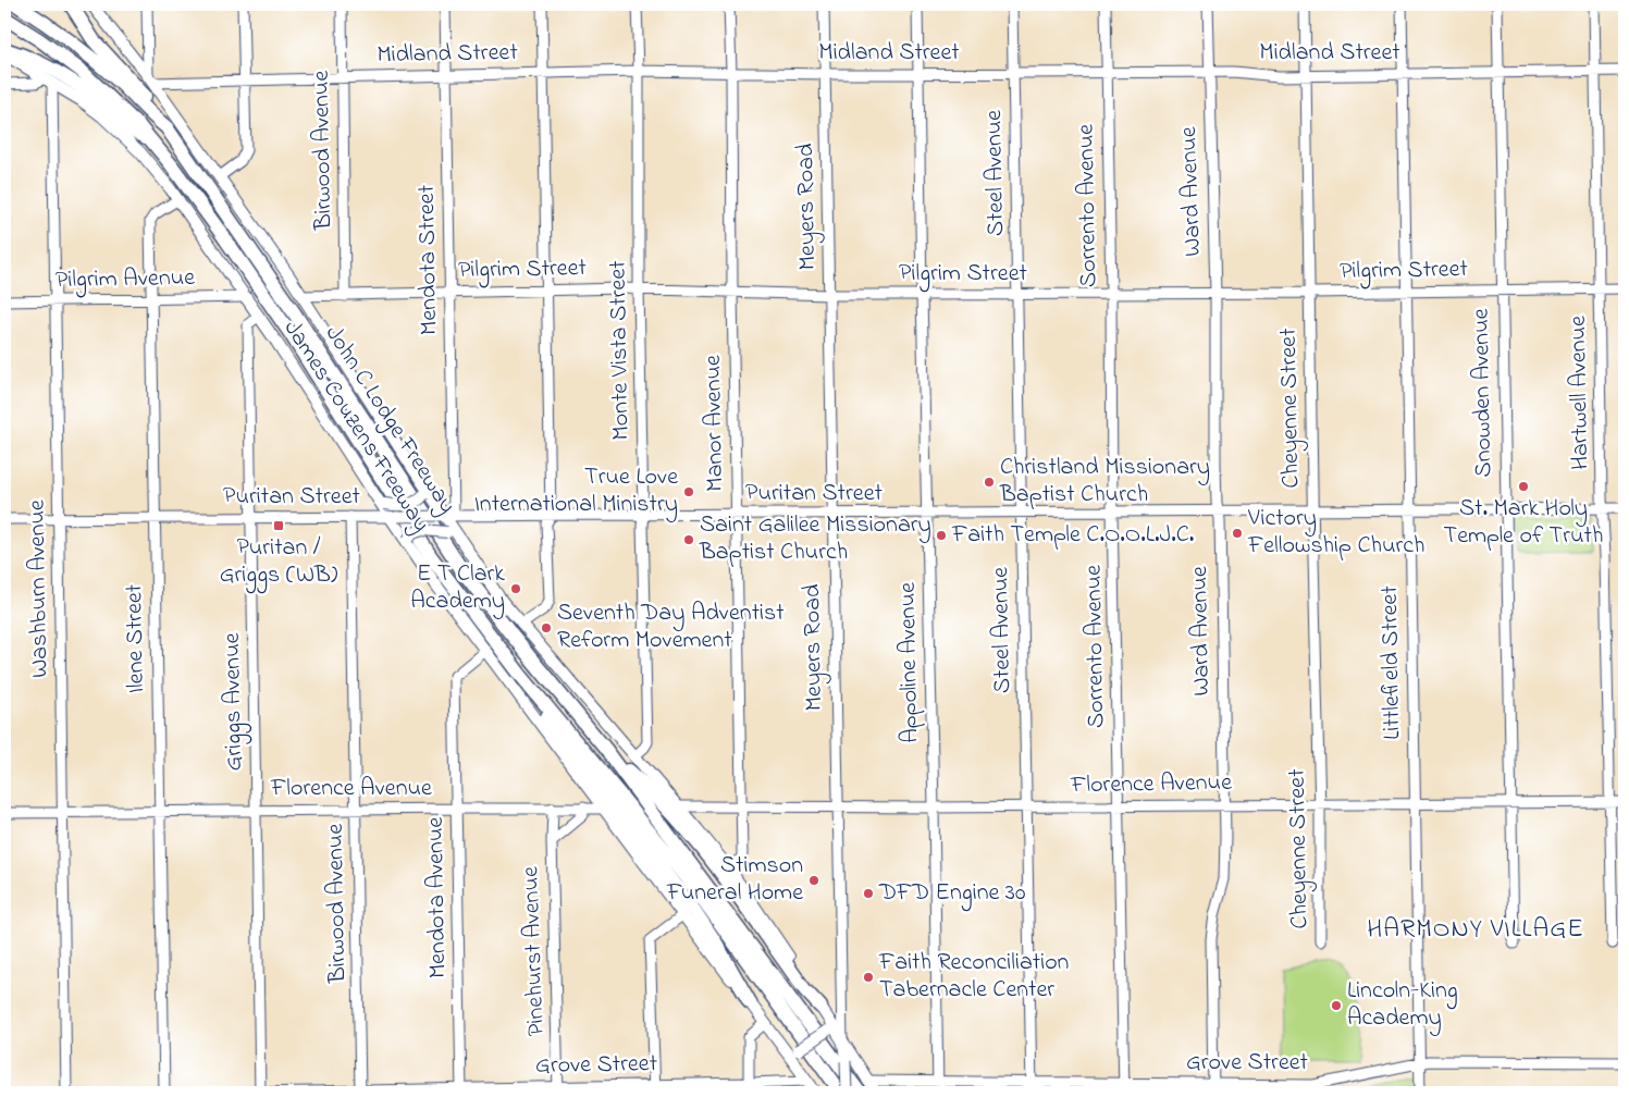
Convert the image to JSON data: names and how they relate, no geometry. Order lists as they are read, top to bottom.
{
  "streets": {
    "highway": ["John C Lodge Freeway"],
    "main road": ["James Couzens Freeway"],
    "street": [
      "Midland Street",
      "Birwood Avenue",
      "Steel Avenue",
      "Ward Avenue",
      "Sorrento Avenue",
      "Meyers Road",
      "Mendota Street",
      "Pilgrim Street",
      "Pilgrim Avenue",
      "Monte Vista Street",
      "Snowden Avenue",
      "Hartwell Avenue",
      "Cheyenne Street",
      "Manor Avenue",
      "Puritan Street",
      "Washburn Avenue",
      "Ilene Street",
      "Appoline Avenue",
      "Littlefield Street",
      "Griggs Avenue",
      "Florence Avenue",
      "Mendota Avenue",
      "Pinehurst Avenue",
      "Grove Street"
    ]
  },
  "crossings": [
    ["Midland Street", "Birwood Avenue"],
    ["Midland Street", "Steel Avenue"],
    ["Midland Street", "Ward Avenue"],
    ["Midland Street", "Sorrento Avenue"],
    ["Midland Street", "Meyers Road"],
    ["Midland Street", "Mendota Street"],
    ["Midland Street", "Monte Vista Street"],
    ["Midland Street", "Snowden Avenue"],
    ["Midland Street", "Hartwell Avenue"],
    ["Midland Street", "Cheyenne Street"],
    ["Midland Street", "Manor Avenue"],
    ["Midland Street", "James Couzens Freeway"],
    ["Midland Street", "Appoline Avenue"],
    ["Midland Street", "Littlefield Street"],
    ["Birwood Avenue", "Pilgrim Street"],
    ["Birwood Avenue", "Puritan Street"],
    ["Birwood Avenue", "Florence Avenue"],
    ["Birwood Avenue", "Grove Street"],
    ["Steel Avenue", "Pilgrim Street"],
    ["Steel Avenue", "Puritan Street"],
    ["Steel Avenue", "Florence Avenue"],
    ["Steel Avenue", "Grove Street"],
    ["Ward Avenue", "Pilgrim Street"],
    ["Ward Avenue", "Puritan Street"],
    ["Ward Avenue", "Florence Avenue"],
    ["Ward Avenue", "Grove Street"],
    ["Sorrento Avenue", "Pilgrim Street"],
    ["Sorrento Avenue", "Puritan Street"],
    ["Sorrento Avenue", "Florence Avenue"],
    ["Sorrento Avenue", "Grove Street"],
    ["Meyers Road", "Pilgrim Street"],
    ["Meyers Road", "James Couzens Freeway"],
    ["Meyers Road", "Puritan Street"],
    ["Meyers Road", "Florence Avenue"],
    ["Mendota Street", "Pilgrim Street"],
    ["Mendota Street", "James Couzens Freeway"],
    ["Mendota Street", "Puritan Street"],
    ["Pilgrim Street", "Monte Vista Street"],
    ["Pilgrim Street", "Snowden Avenue"],
    ["Pilgrim Street", "Hartwell Avenue"],
    ["Pilgrim Street", "Cheyenne Street"],
    ["Pilgrim Street", "Manor Avenue"],
    ["Pilgrim Street", "James Couzens Freeway"],
    ["Pilgrim Street", "Appoline Avenue"],
    ["Pilgrim Street", "Littlefield Street"],
    ["Pilgrim Avenue", "James Couzens Freeway"],
    ["Pilgrim Avenue", "Washburn Avenue"],
    ["Pilgrim Avenue", "Ilene Street"],
    ["Monte Vista Street", "James Couzens Freeway"],
    ["Monte Vista Street", "Puritan Street"],
    ["Snowden Avenue", "Puritan Street"],
    ["Snowden Avenue", "Florence Avenue"],
    ["Hartwell Avenue", "Puritan Street"],
    ["Hartwell Avenue", "Florence Avenue"],
    ["Cheyenne Street", "Puritan Street"],
    ["Cheyenne Street", "Florence Avenue"],
    ["Manor Avenue", "James Couzens Freeway"],
    ["Manor Avenue", "Puritan Street"],
    ["Manor Avenue", "Florence Avenue"],
    ["James Couzens Freeway", "Puritan Street"],
    ["James Couzens Freeway", "Washburn Avenue"],
    ["James Couzens Freeway", "Ilene Street"],
    ["James Couzens Freeway", "Griggs Avenue"],
    ["James Couzens Freeway", "Florence Avenue"],
    ["James Couzens Freeway", "Mendota Avenue"],
    ["James Couzens Freeway", "Grove Street"],
    ["Puritan Street", "Washburn Avenue"],
    ["Puritan Street", "Ilene Street"],
    ["Puritan Street", "Appoline Avenue"],
    ["Puritan Street", "Littlefield Street"],
    ["Puritan Street", "Griggs Avenue"],
    ["Washburn Avenue", "Florence Avenue"],
    ["Ilene Street", "Florence Avenue"],
    ["Appoline Avenue", "Florence Avenue"],
    ["Appoline Avenue", "Grove Street"],
    ["Littlefield Street", "Florence Avenue"],
    ["Littlefield Street", "Grove Street"],
    ["Griggs Avenue", "Florence Avenue"],
    ["Griggs Avenue", "Grove Street"],
    ["Florence Avenue", "Mendota Avenue"],
    ["Florence Avenue", "Pinehurst Avenue"],
    ["Mendota Avenue", "Grove Street"],
    ["Pinehurst Avenue", "Grove Street"]
  ],
  "districts": ["HARMONY VILLAGE"],
  "places": {
    "other": [
      "Christland Missionary Baptist Church",
      "St. Mark Holy Temple of Truth",
      "True Love International Ministry",
      "Victory Fellowship Church",
      "Faith Temple C.O.O.L.J.C.",
      "Saint Galilee Missionary Baptist Church",
      "E T Clark Academy",
      "Seventh Day Adventist Reform Movement",
      "Stimson Funeral Home",
      "DFD Engine 30",
      "Faith Reconciliation Tabernacle Center",
      "Lincoln-King Academy"
    ],
    "transit": ["Puritan / Griggs (WB)"]
  }
}
